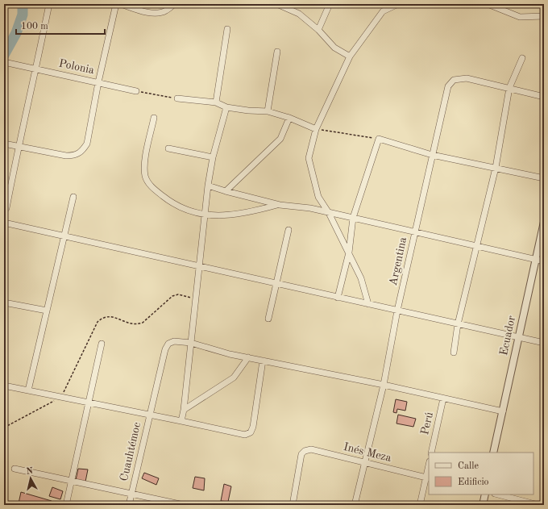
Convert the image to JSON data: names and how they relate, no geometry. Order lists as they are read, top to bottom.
{
  "streets": {
    "street": [
      "Polonia",
      "Argentina",
      "Ecuador",
      "Perú",
      "Cuauhtémoc",
      "Inés Meza"
    ]
  },
  "crossings": [
    ["Argentina", "Inés Meza"]
  ],
  "legend": ["Calle", "Edificio"],
  "scale_bar": "100 m",
  "north": "top"
}
